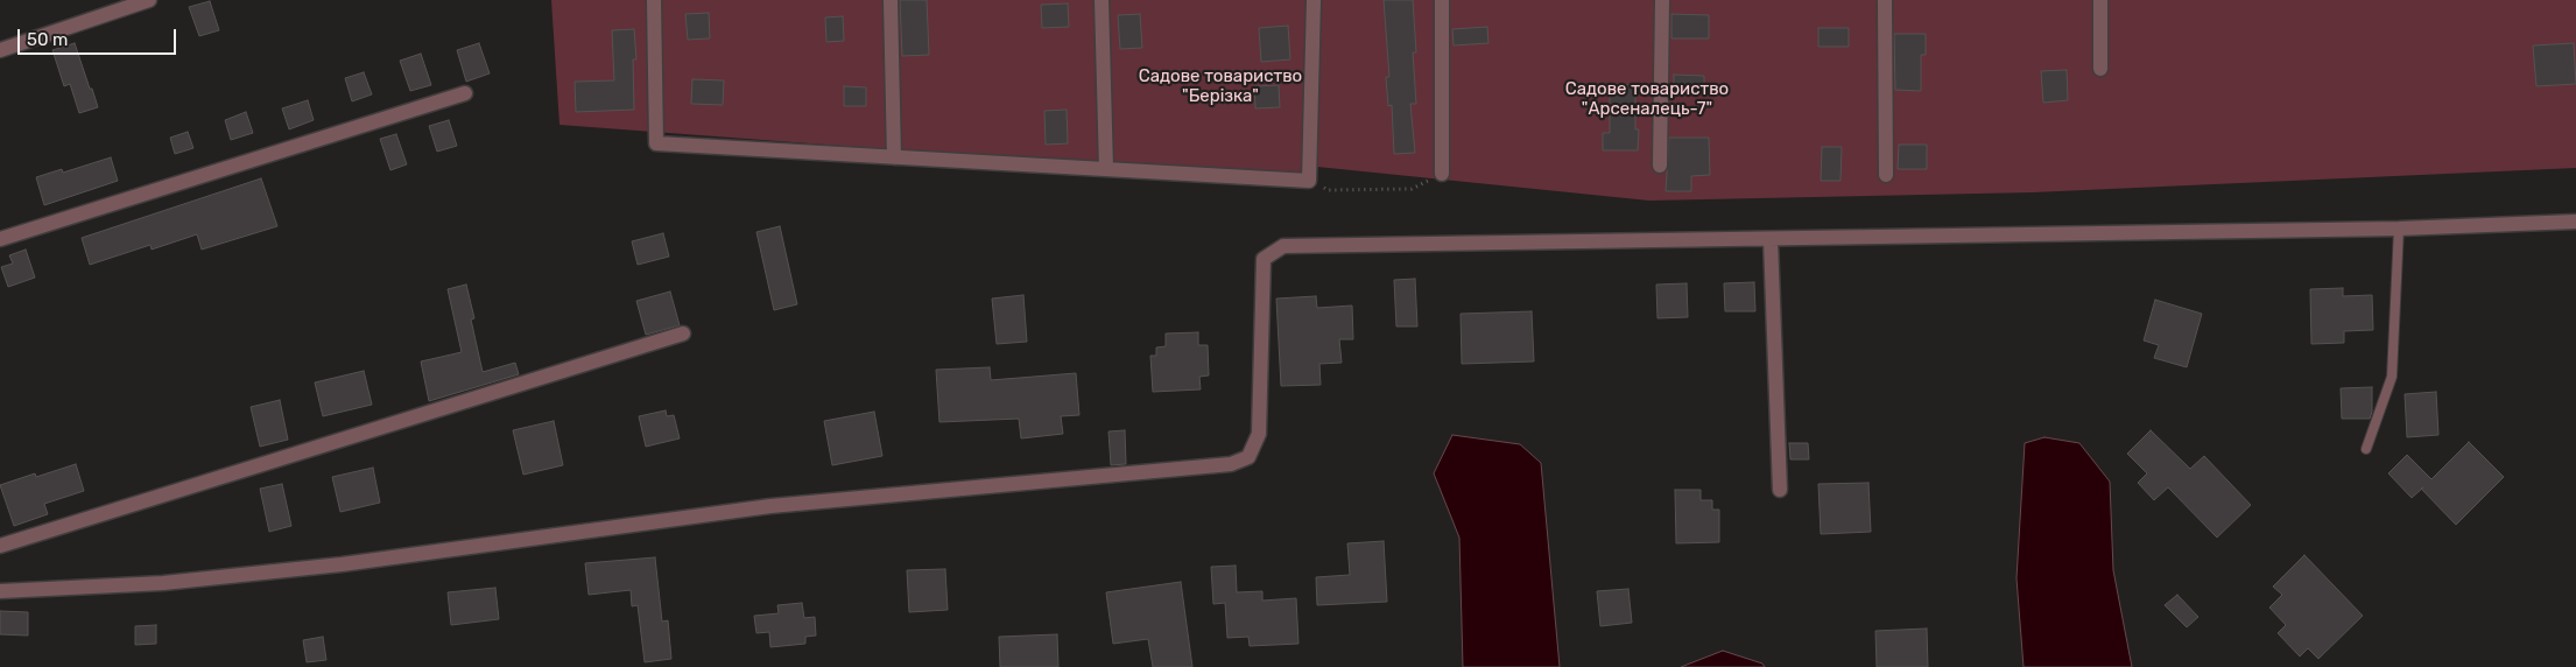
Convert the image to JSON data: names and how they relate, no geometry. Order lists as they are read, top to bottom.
{
  "parks": ["Садове товариство \"Берізка\"", "Садове товариство \"Арсеналець-7\""],
  "scale_bar": "50 m"
}
